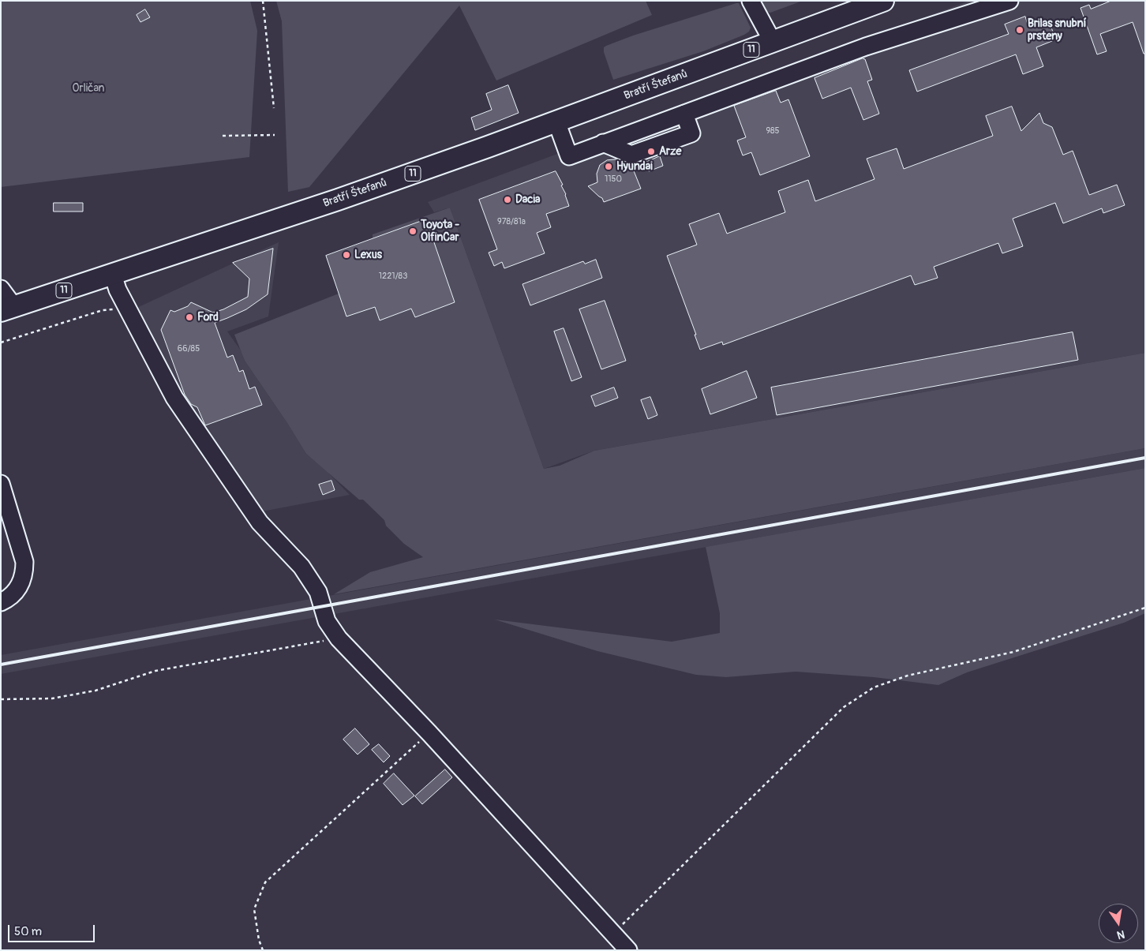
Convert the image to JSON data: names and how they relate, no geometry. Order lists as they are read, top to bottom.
{
  "streets": {
    "main road": ["11", "Bratří Štefanů"]
  },
  "parks": ["Orličan"],
  "places": [
    "Brilas snubní prsteny",
    "Arze",
    "Hyundai",
    "Dacia",
    "Toyota - OlfinCar",
    "Lexus",
    "Ford"
  ],
  "house_numbers": [
    "985",
    "1150",
    "978/81a",
    "1221/83",
    "66/85"
  ],
  "scale_bar": "50 m",
  "north": "bottom"
}
